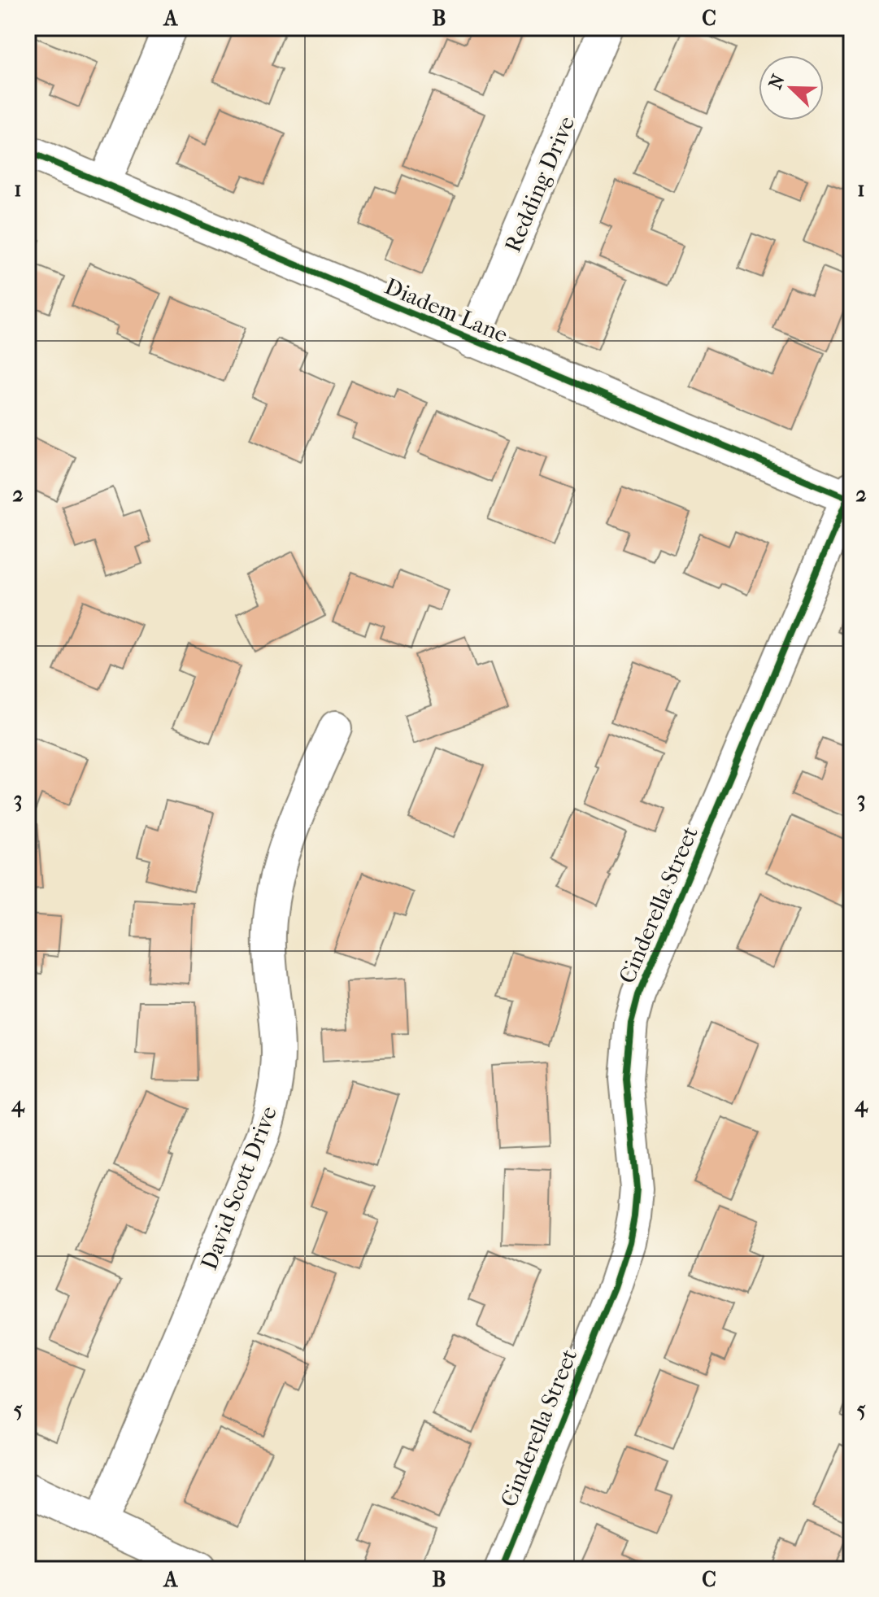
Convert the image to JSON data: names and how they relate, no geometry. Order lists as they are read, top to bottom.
{
  "streets": {
    "street": [
      "Redding Drive",
      "Diadem Lane",
      "Cinderella Street",
      "David Scott Drive"
    ]
  },
  "crossings": [
    ["Redding Drive", "Diadem Lane"],
    ["Diadem Lane", "Cinderella Street"]
  ],
  "north": "top left",
  "grid": {
    "columns": ["A", "B", "C"],
    "rows": [
      "1",
      "2",
      "3",
      "4",
      "5"
    ]
  }
}
